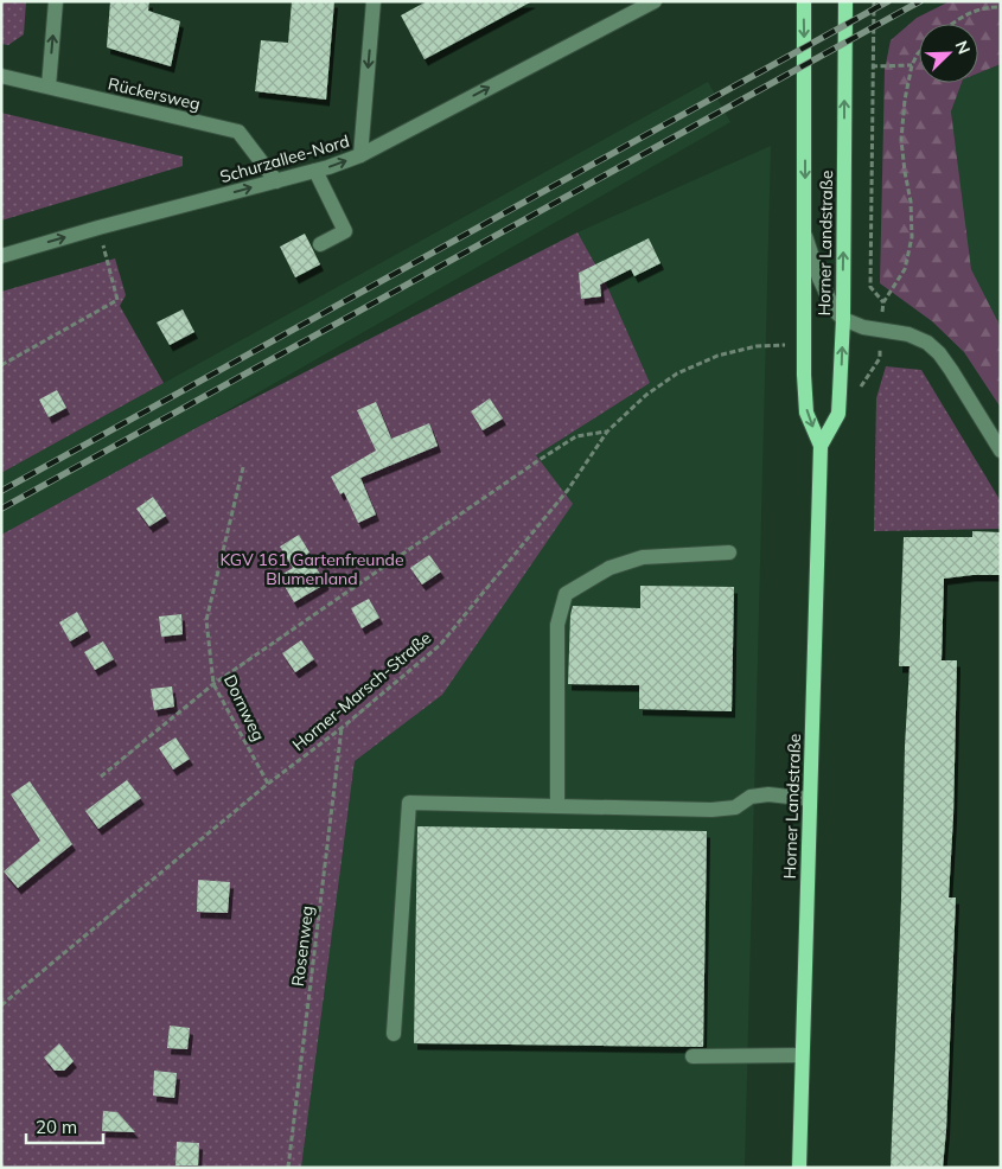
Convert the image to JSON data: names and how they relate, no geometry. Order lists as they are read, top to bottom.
{
  "streets": {
    "main road": ["Horner Landstraße"],
    "street": ["Rückersweg", "Schurzallee-Nord"],
    "path": ["Horner-Marsch-Straße", "Dornweg", "Rosenweg"]
  },
  "crossings": [
    ["Rückersweg", "Schurzallee-Nord"],
    ["Horner Landstraße", "Horner-Marsch-Straße"],
    ["Horner-Marsch-Straße", "Dornweg"],
    ["Horner-Marsch-Straße", "Rosenweg"]
  ],
  "one_way": ["Schurzallee-Nord"],
  "parks": ["KGV 161 Gartenfreunde Blumenland"],
  "scale_bar": "20 m",
  "north": "top right"
}
